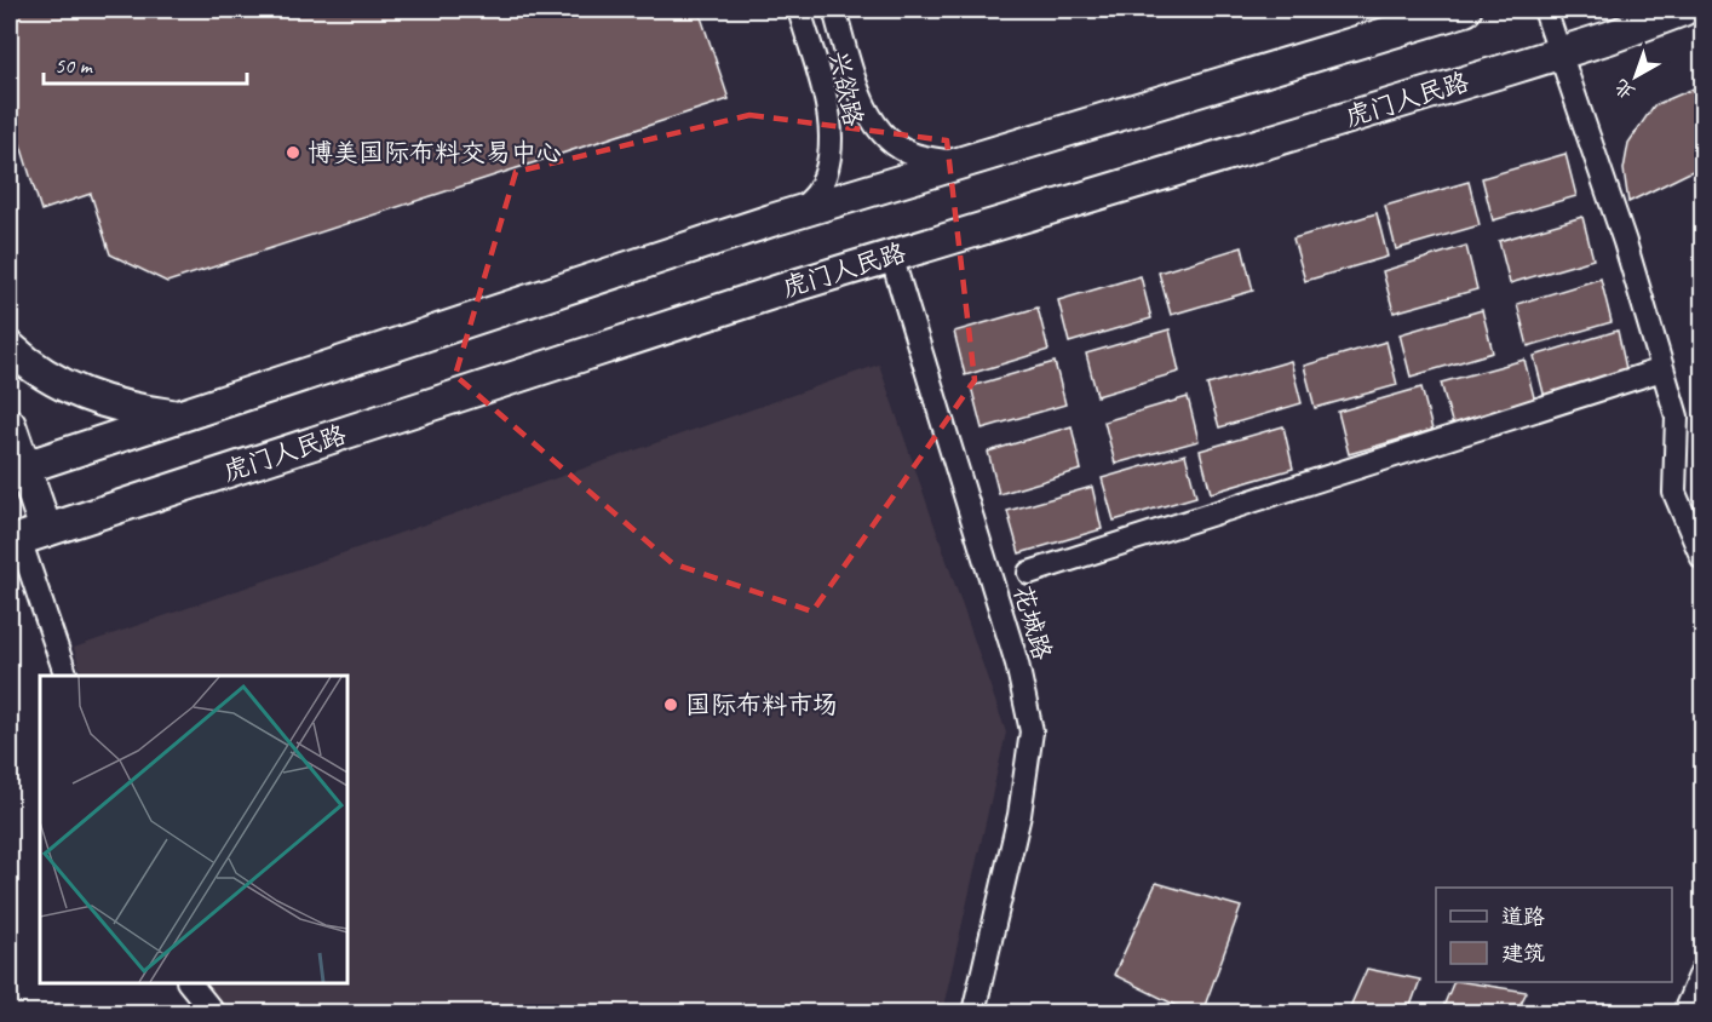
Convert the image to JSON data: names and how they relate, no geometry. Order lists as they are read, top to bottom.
{
  "streets": {
    "main road": ["虎门人民路"],
    "street": ["兴欲路", "花城路"]
  },
  "crossings": [
    ["虎门人民路", "花城路"]
  ],
  "places": ["博美国际布料交易中心", "国际布料市场"],
  "legend": ["道路", "建筑"],
  "scale_bar": "50 m",
  "north": "bottom left"
}
